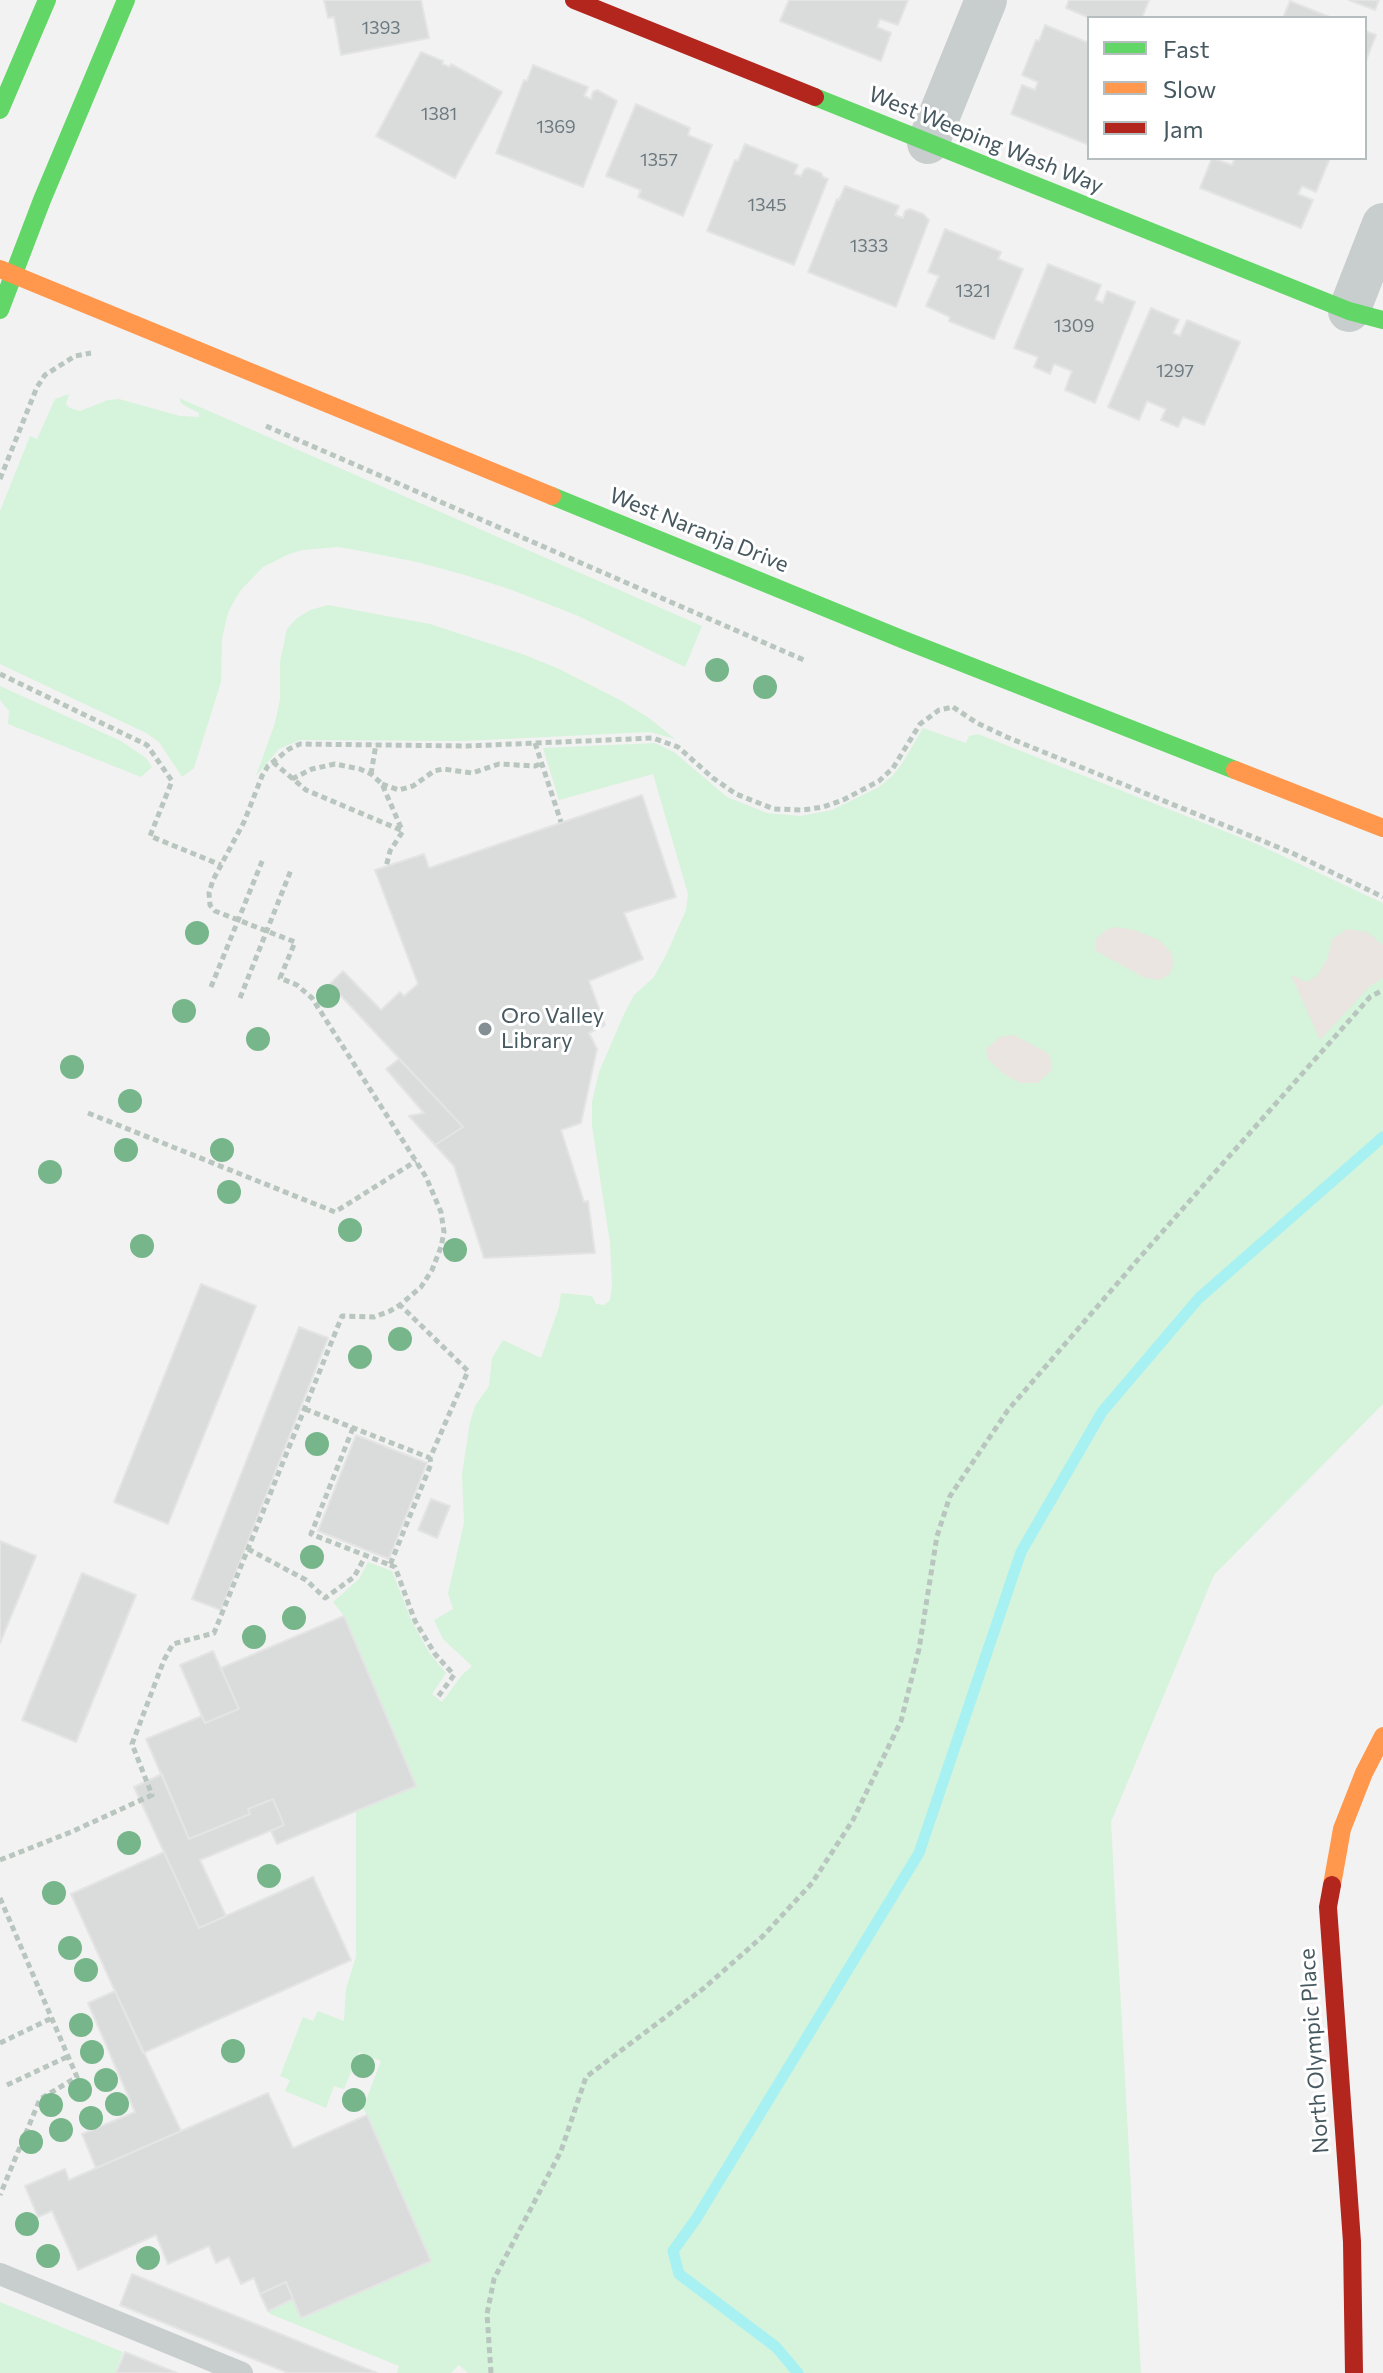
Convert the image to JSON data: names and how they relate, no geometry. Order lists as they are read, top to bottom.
{
  "streets": {
    "street": ["West Weeping Wash Way", "West Naranja Drive", "North Olympic Place"]
  },
  "places": ["Oro Valley Library"],
  "house_numbers": [
    "1393",
    "1381",
    "1369",
    "1357",
    "1345",
    "1333",
    "1321",
    "1309",
    "1297"
  ],
  "legend": ["Fast", "Slow", "Jam"]
}
